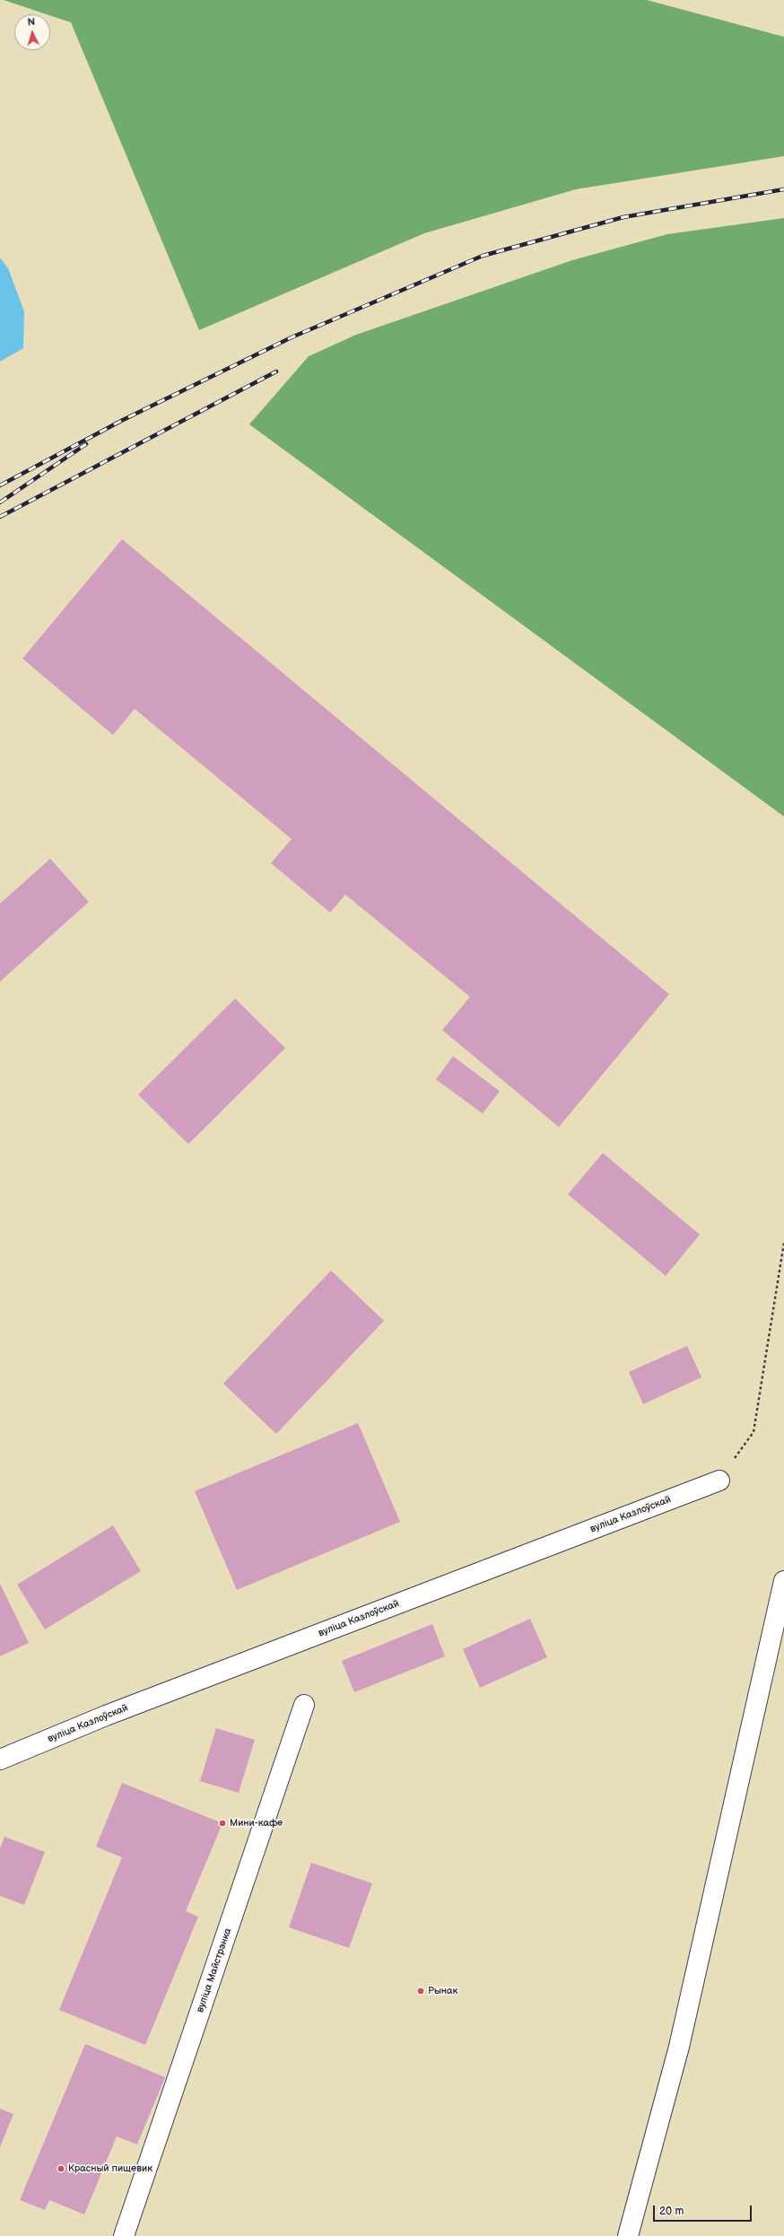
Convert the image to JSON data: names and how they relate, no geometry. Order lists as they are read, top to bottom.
{
  "streets": {
    "street": ["вуліца Казлоўскай", "вуліца Майстрэнка"]
  },
  "places": ["Мини-кафе", "Рынак", "Красный пищевик"],
  "scale_bar": "20 m",
  "north": "top"
}
